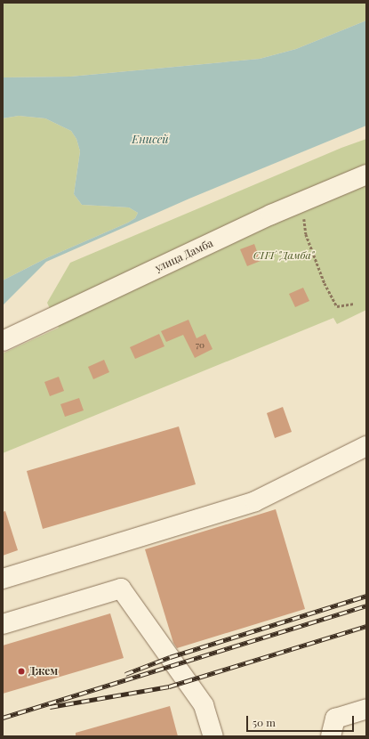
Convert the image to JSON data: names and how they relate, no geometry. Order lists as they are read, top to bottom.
{
  "streets": {
    "street": ["улица Дамба"]
  },
  "water": ["Енисей"],
  "parks": ["СНТ \"Дамба\""],
  "places": ["Джем"],
  "house_numbers": ["70"],
  "scale_bar": "50 m"
}
